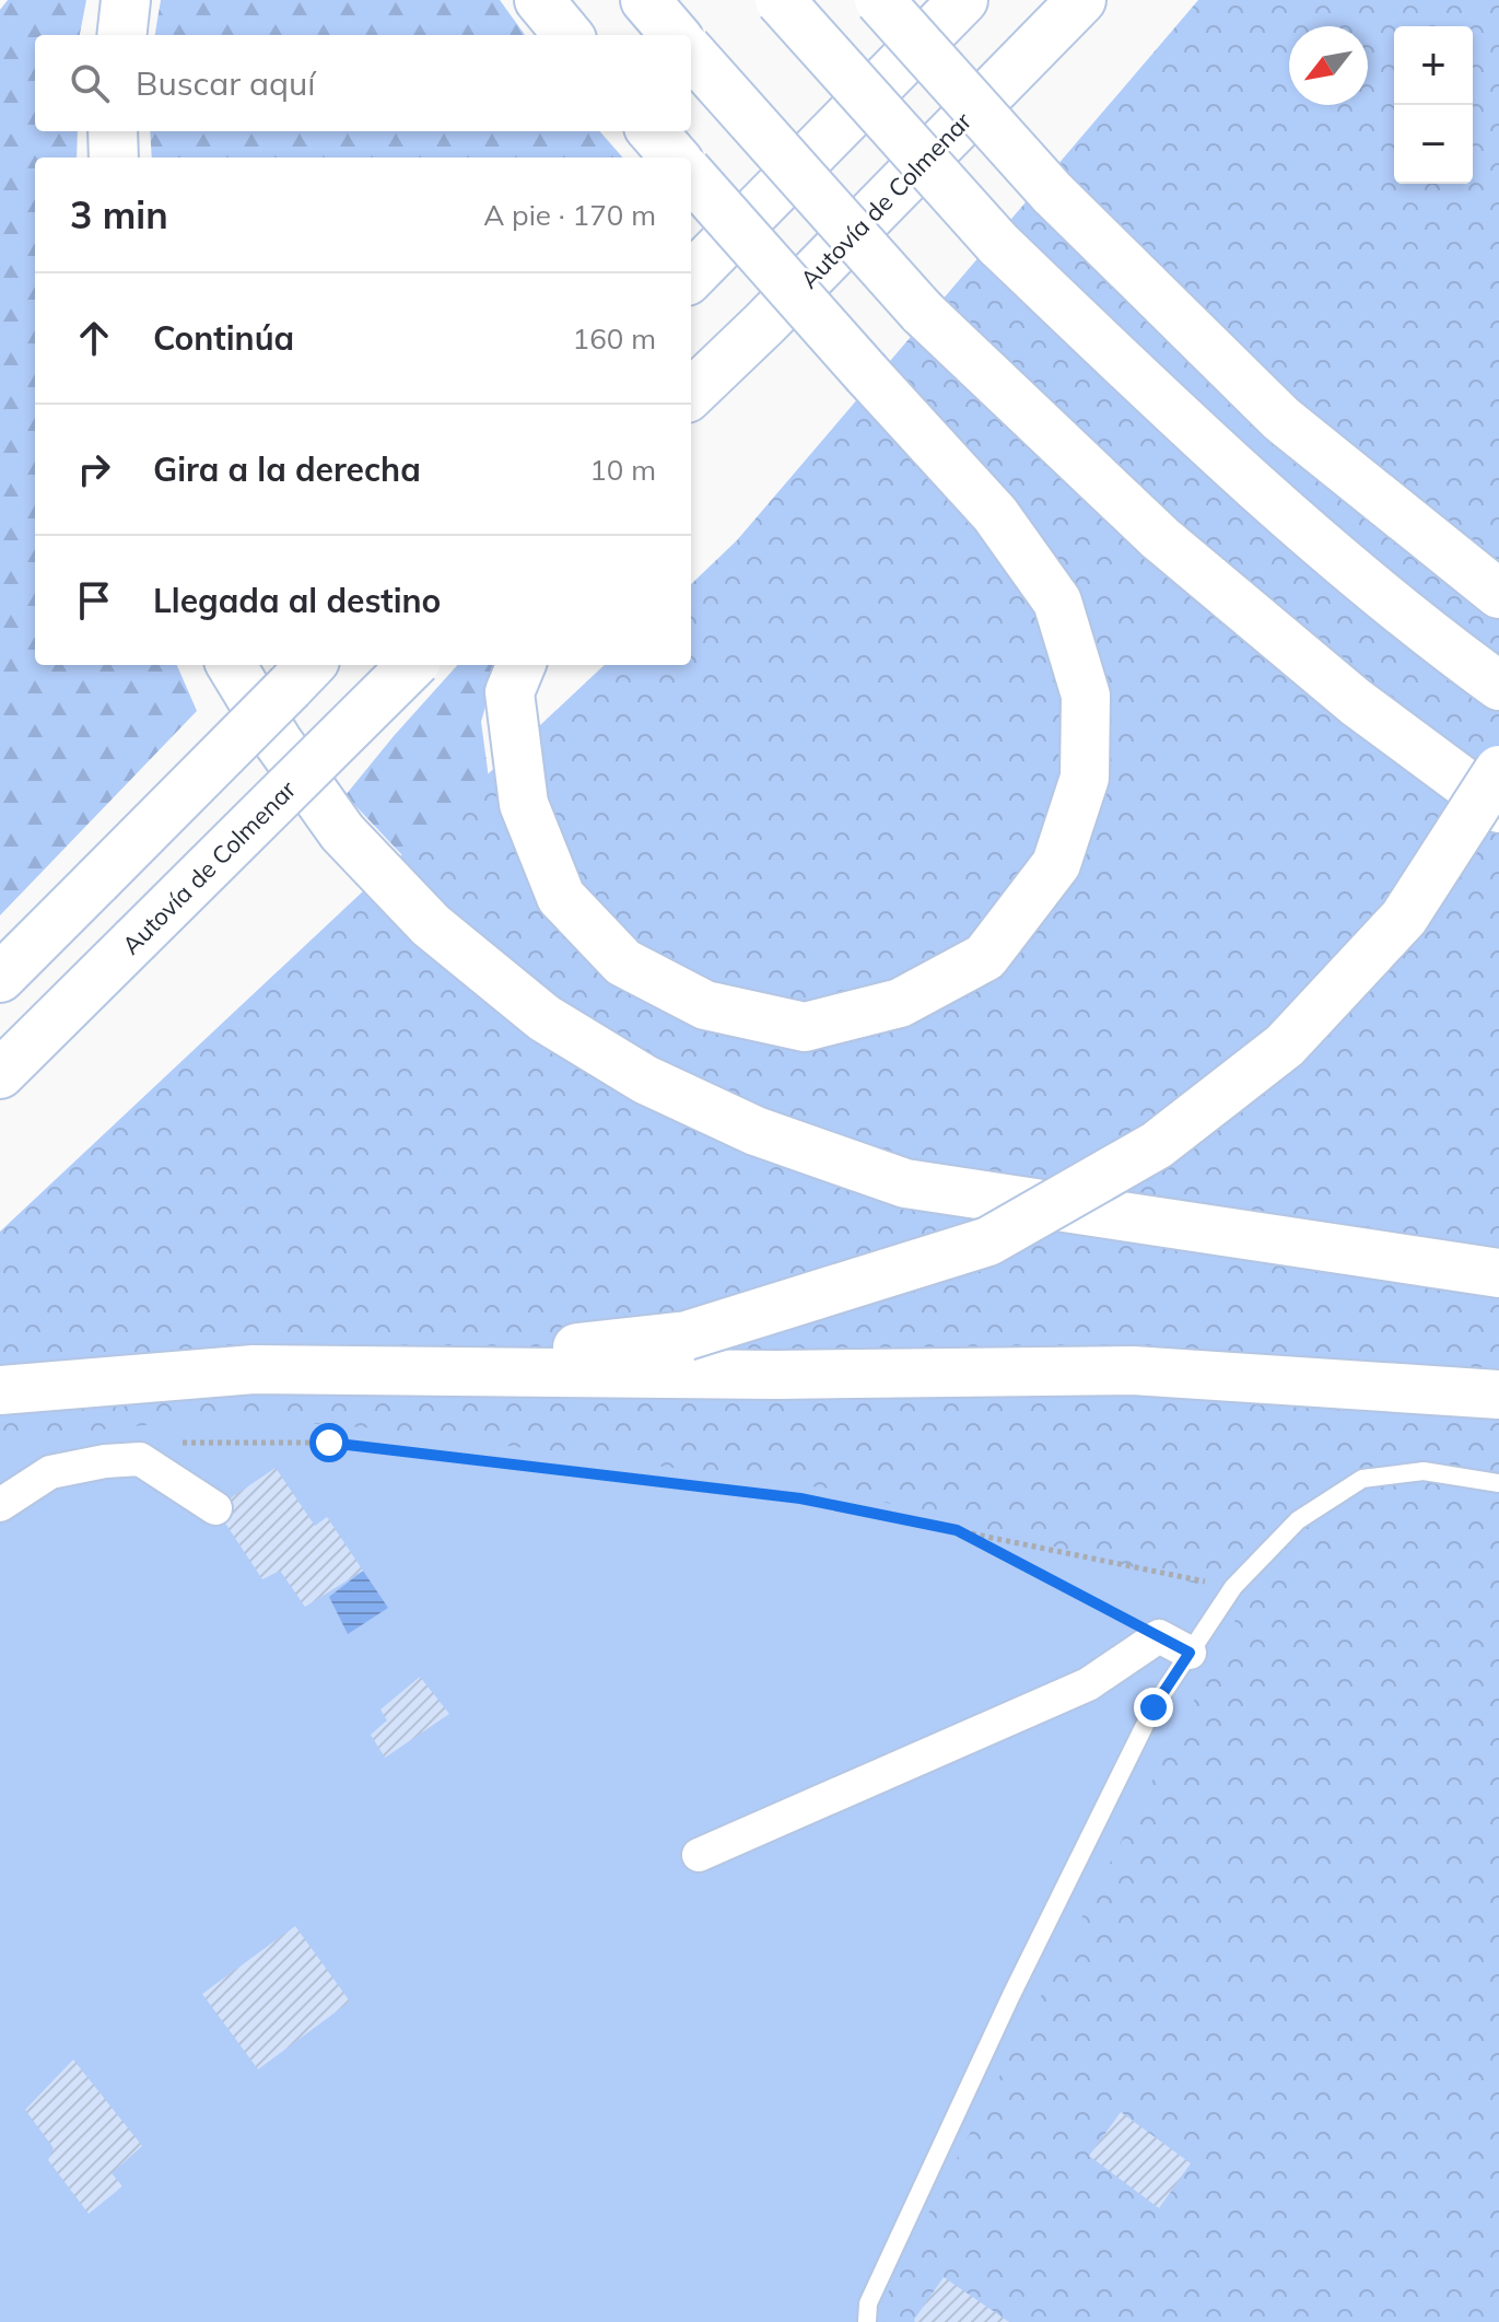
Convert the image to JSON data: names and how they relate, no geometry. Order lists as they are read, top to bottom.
{
  "streets": {
    "highway": ["Autovía de Colmenar"]
  },
  "north": "bottom left",
  "page": {
    "map_buttons": ["+", "−"],
    "search": "Buscar aquí",
    "heading": ["3 min", "A pie · 170 m"],
    "list": [
      ["Continúa", "160 m"],
      ["Gira a la derecha", "10 m"],
      "Llegada al destino"
    ]
  }
}
